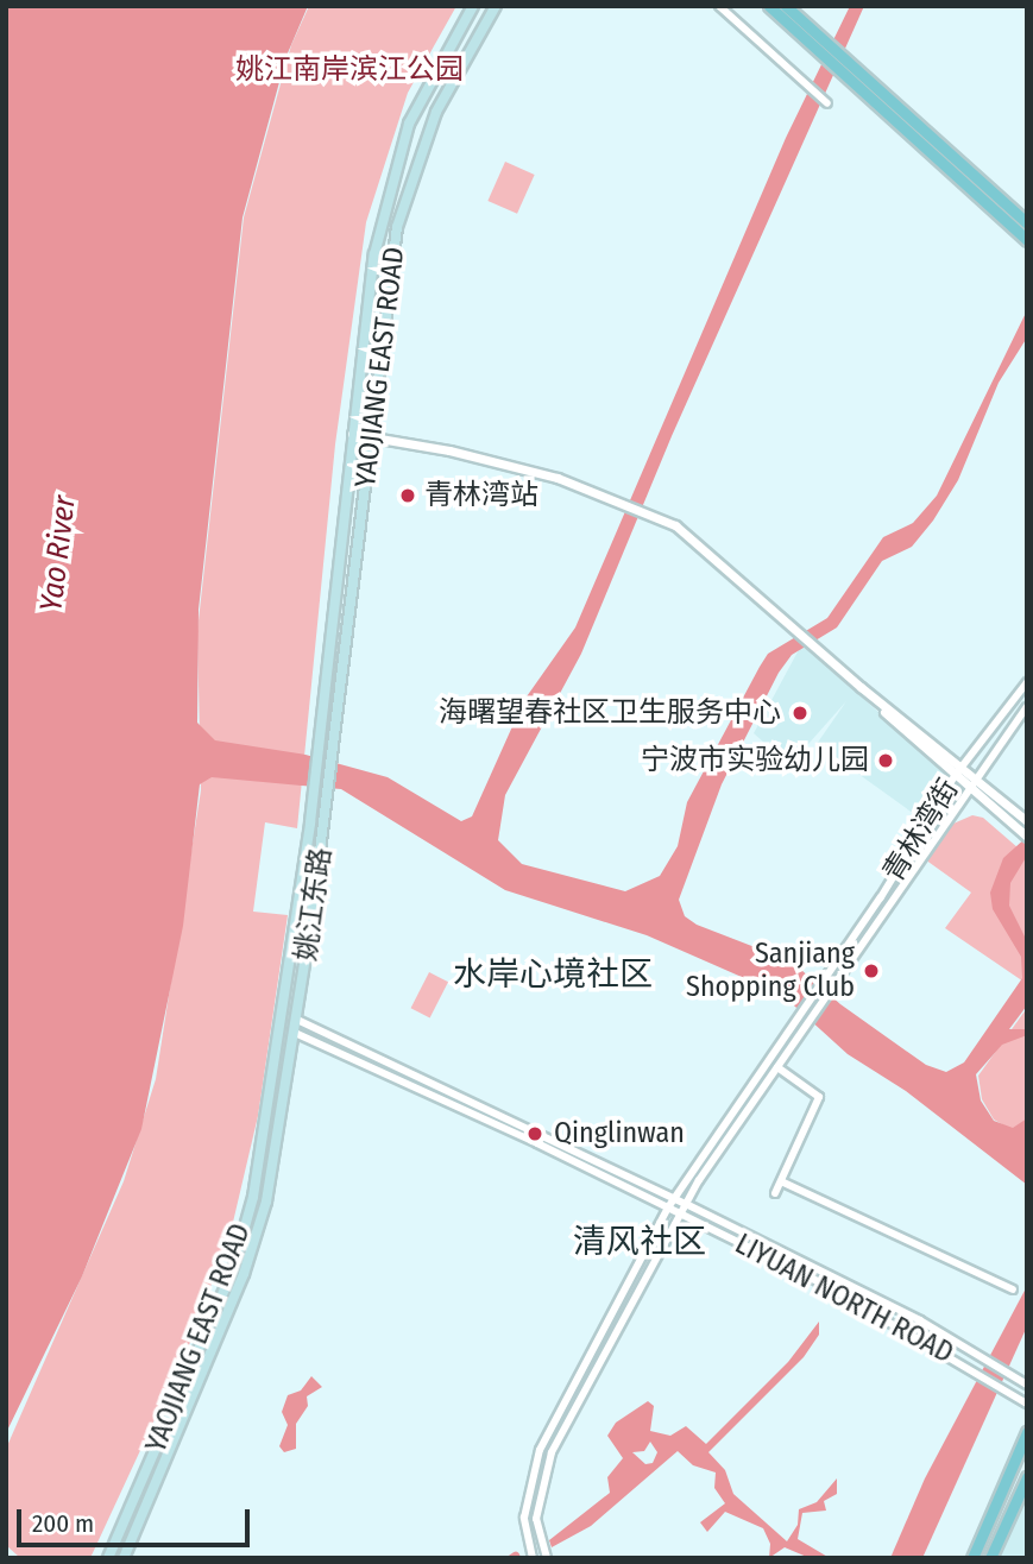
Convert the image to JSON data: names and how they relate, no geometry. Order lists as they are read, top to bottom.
{
  "streets": {
    "main road": ["YAOJIANG EAST ROAD", "姚江东路"],
    "street": ["青林湾街", "LIYUAN NORTH ROAD"]
  },
  "crossings": [
    ["YAOJIANG EAST ROAD", "姚江东路"],
    ["YAOJIANG EAST ROAD", "LIYUAN NORTH ROAD"],
    ["青林湾街", "LIYUAN NORTH ROAD"],
    ["姚江东路", "LIYUAN NORTH ROAD"]
  ],
  "districts": ["水岸心境社区", "清风社区"],
  "water": ["Yao River"],
  "parks": ["姚江南岸滨江公园"],
  "places": [
    "青林湾站",
    "海曙望春社区卫生服务中心",
    "宁波市实验幼儿园",
    "Sanjiang Shopping Club",
    "Qinglinwan"
  ],
  "scale_bar": "200 m"
}
